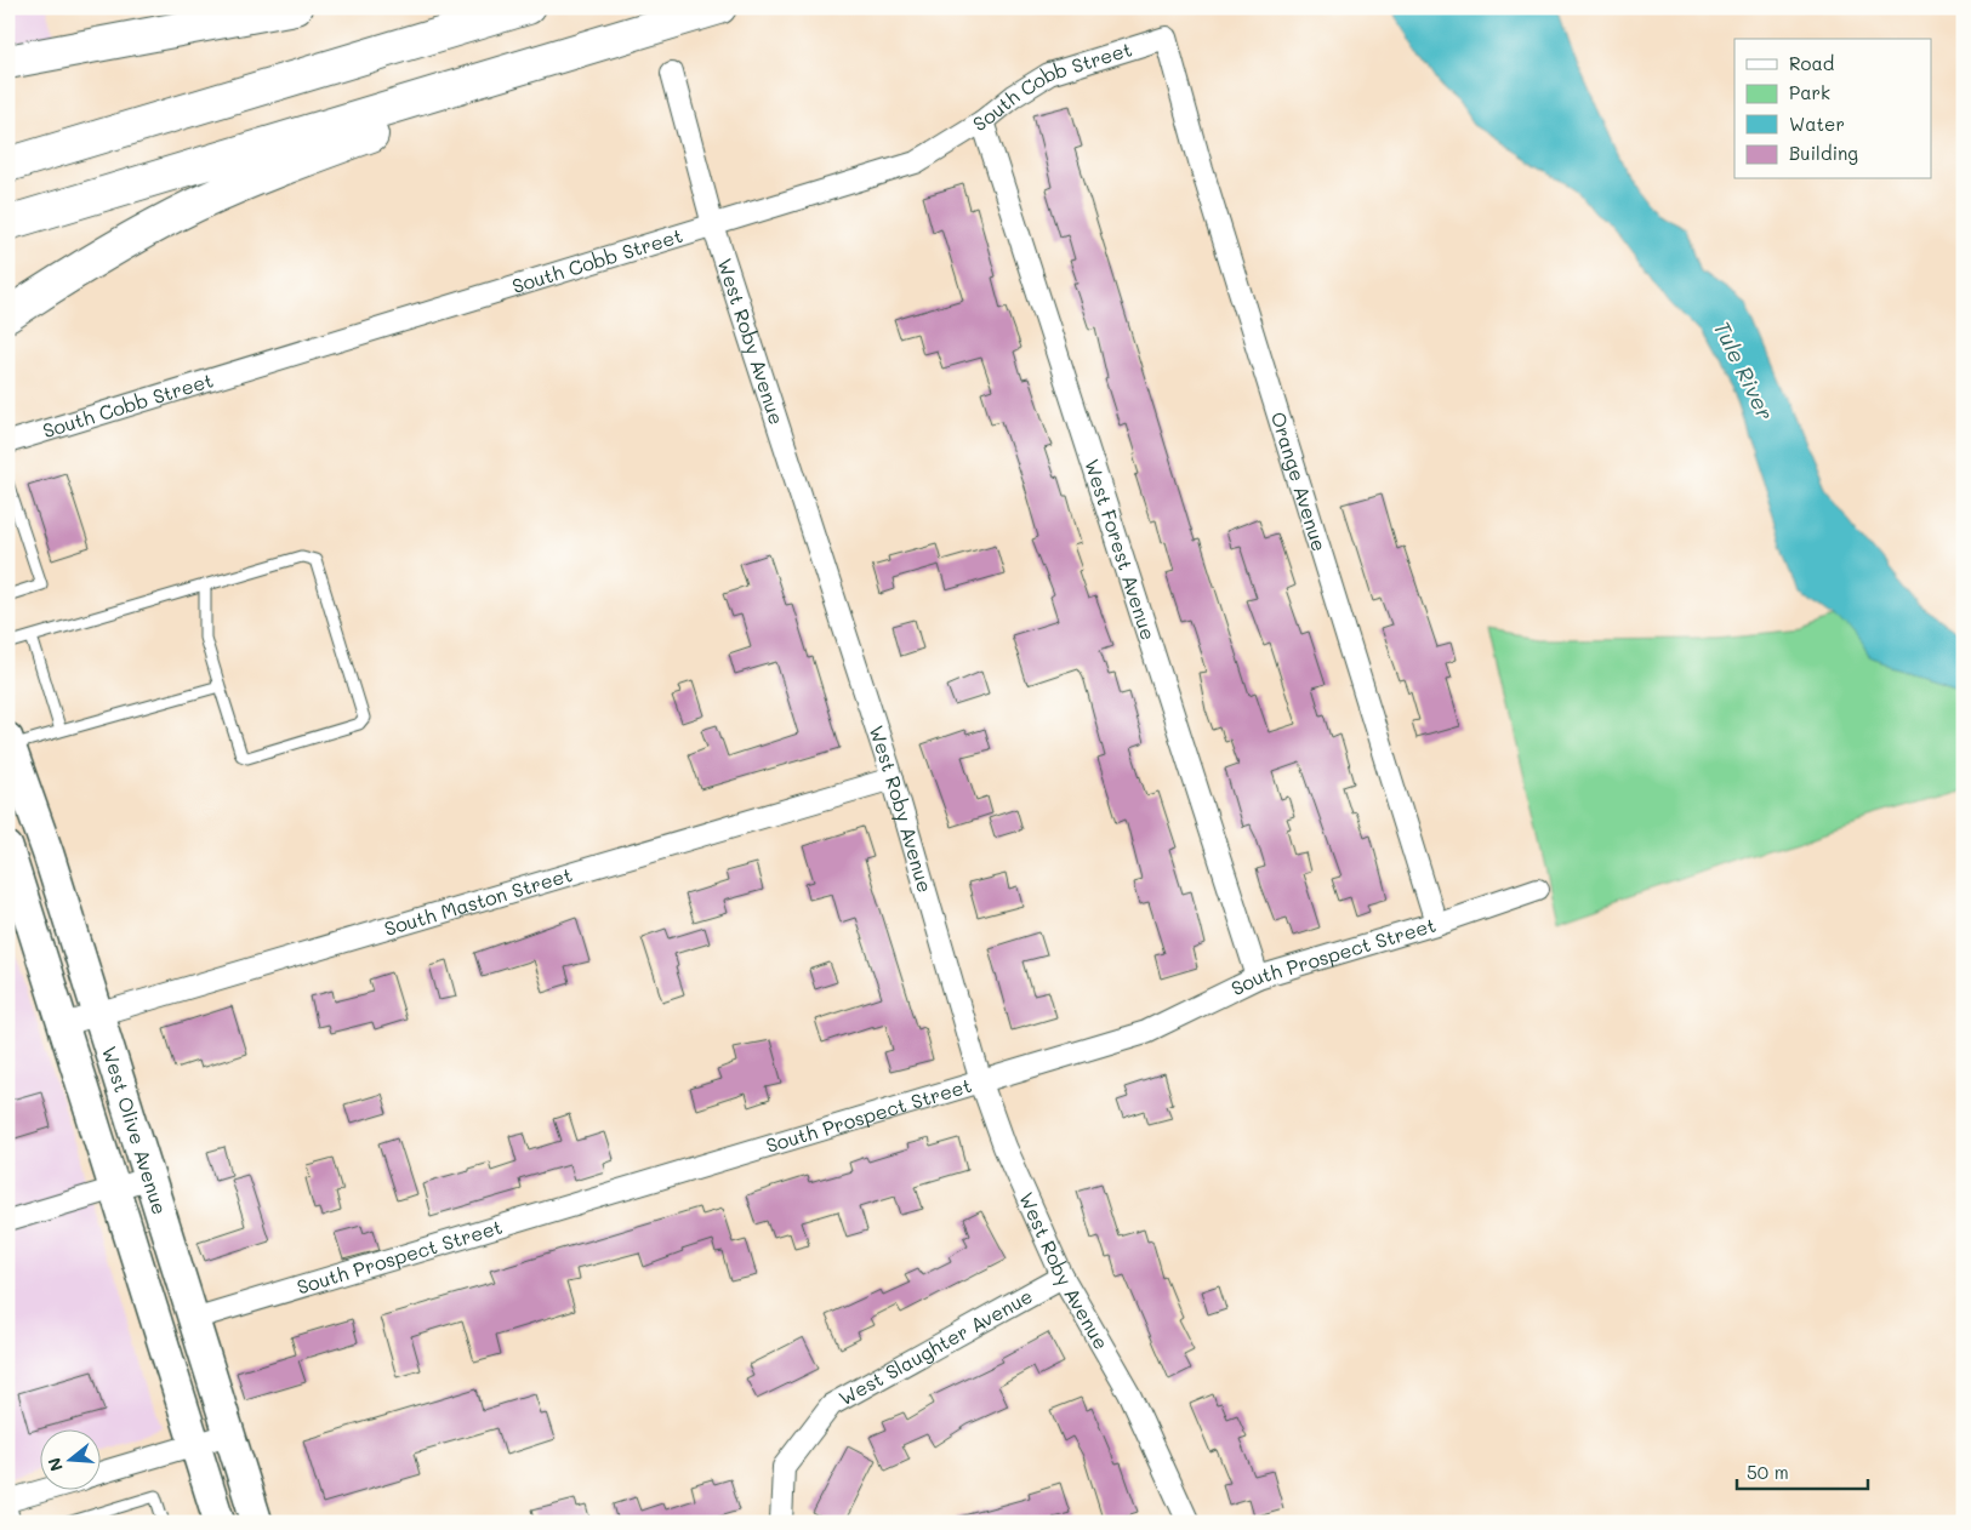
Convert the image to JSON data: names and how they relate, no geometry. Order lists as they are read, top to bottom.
{
  "streets": {
    "main road": ["West Olive Avenue"],
    "street": [
      "South Cobb Street",
      "West Roby Avenue",
      "Orange Avenue",
      "West Forest Avenue",
      "South Maston Street",
      "South Prospect Street",
      "West Slaughter Avenue"
    ]
  },
  "crossings": [
    ["South Cobb Street", "West Roby Avenue"],
    ["South Cobb Street", "Orange Avenue"],
    ["South Cobb Street", "West Forest Avenue"],
    ["West Roby Avenue", "South Maston Street"],
    ["West Roby Avenue", "South Prospect Street"],
    ["West Roby Avenue", "West Slaughter Avenue"],
    ["Orange Avenue", "South Prospect Street"],
    ["West Forest Avenue", "South Prospect Street"],
    ["South Maston Street", "West Olive Avenue"],
    ["South Prospect Street", "West Olive Avenue"]
  ],
  "water": ["Tule River"],
  "legend": [
    "Road",
    "Park",
    "Water",
    "Building"
  ],
  "scale_bar": "50 m",
  "north": "left"
}
